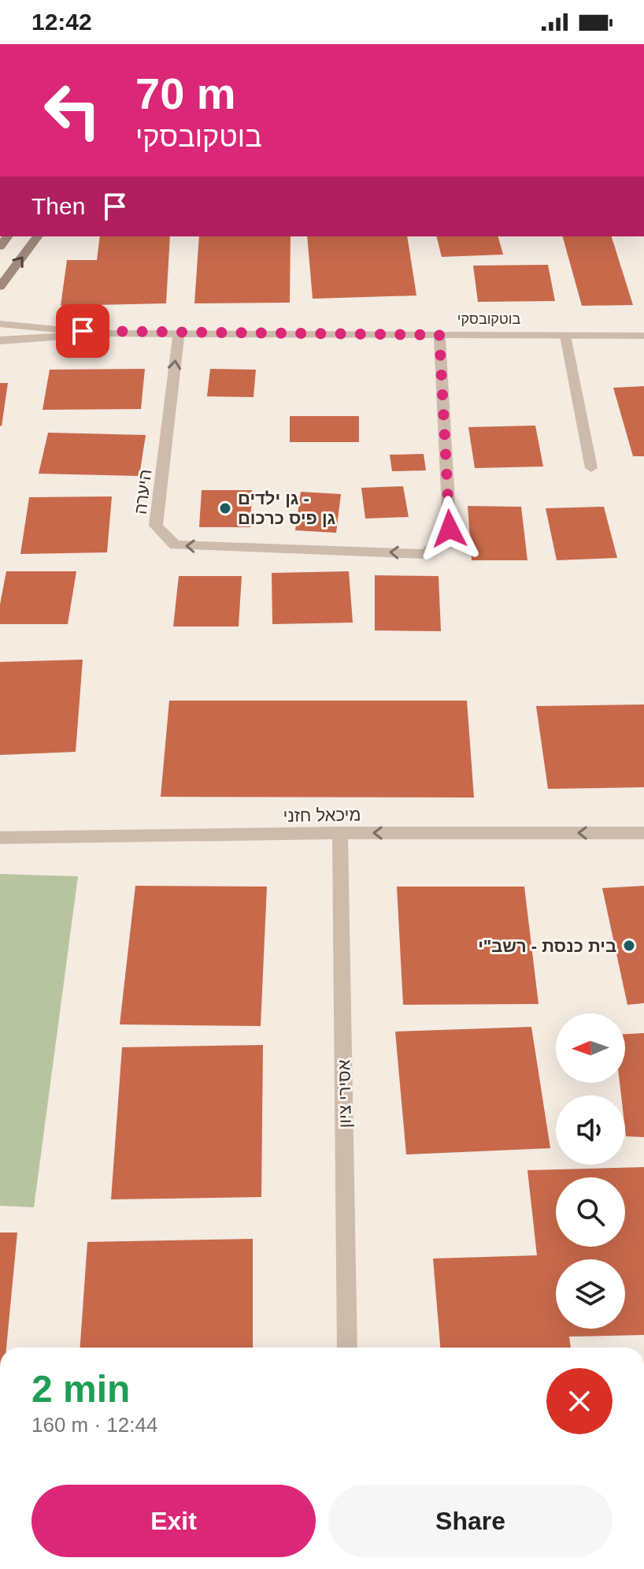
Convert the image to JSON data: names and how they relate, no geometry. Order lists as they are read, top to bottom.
{
  "streets": {
    "street": [
      "בוטקובסקי",
      "היערה",
      "מיכאל חזני",
      "אסירי ציון"
    ]
  },
  "crossings": [
    ["בוטקובסקי", "היערה"],
    ["מיכאל חזני", "אסירי ציון"]
  ],
  "one_way": ["מיכאל חזני"],
  "places": ["גן ילדים - גן פיס כרכום", "בית כנסת - רשב\"י"],
  "north": "left",
  "page": {
    "status": "12:42",
    "turn": ["70 m", "בוטקובסקי"],
    "then": "Then",
    "heading": ["2 min", "160 m · 12:44"],
    "buttons": ["Exit", "Share"]
  }
}
